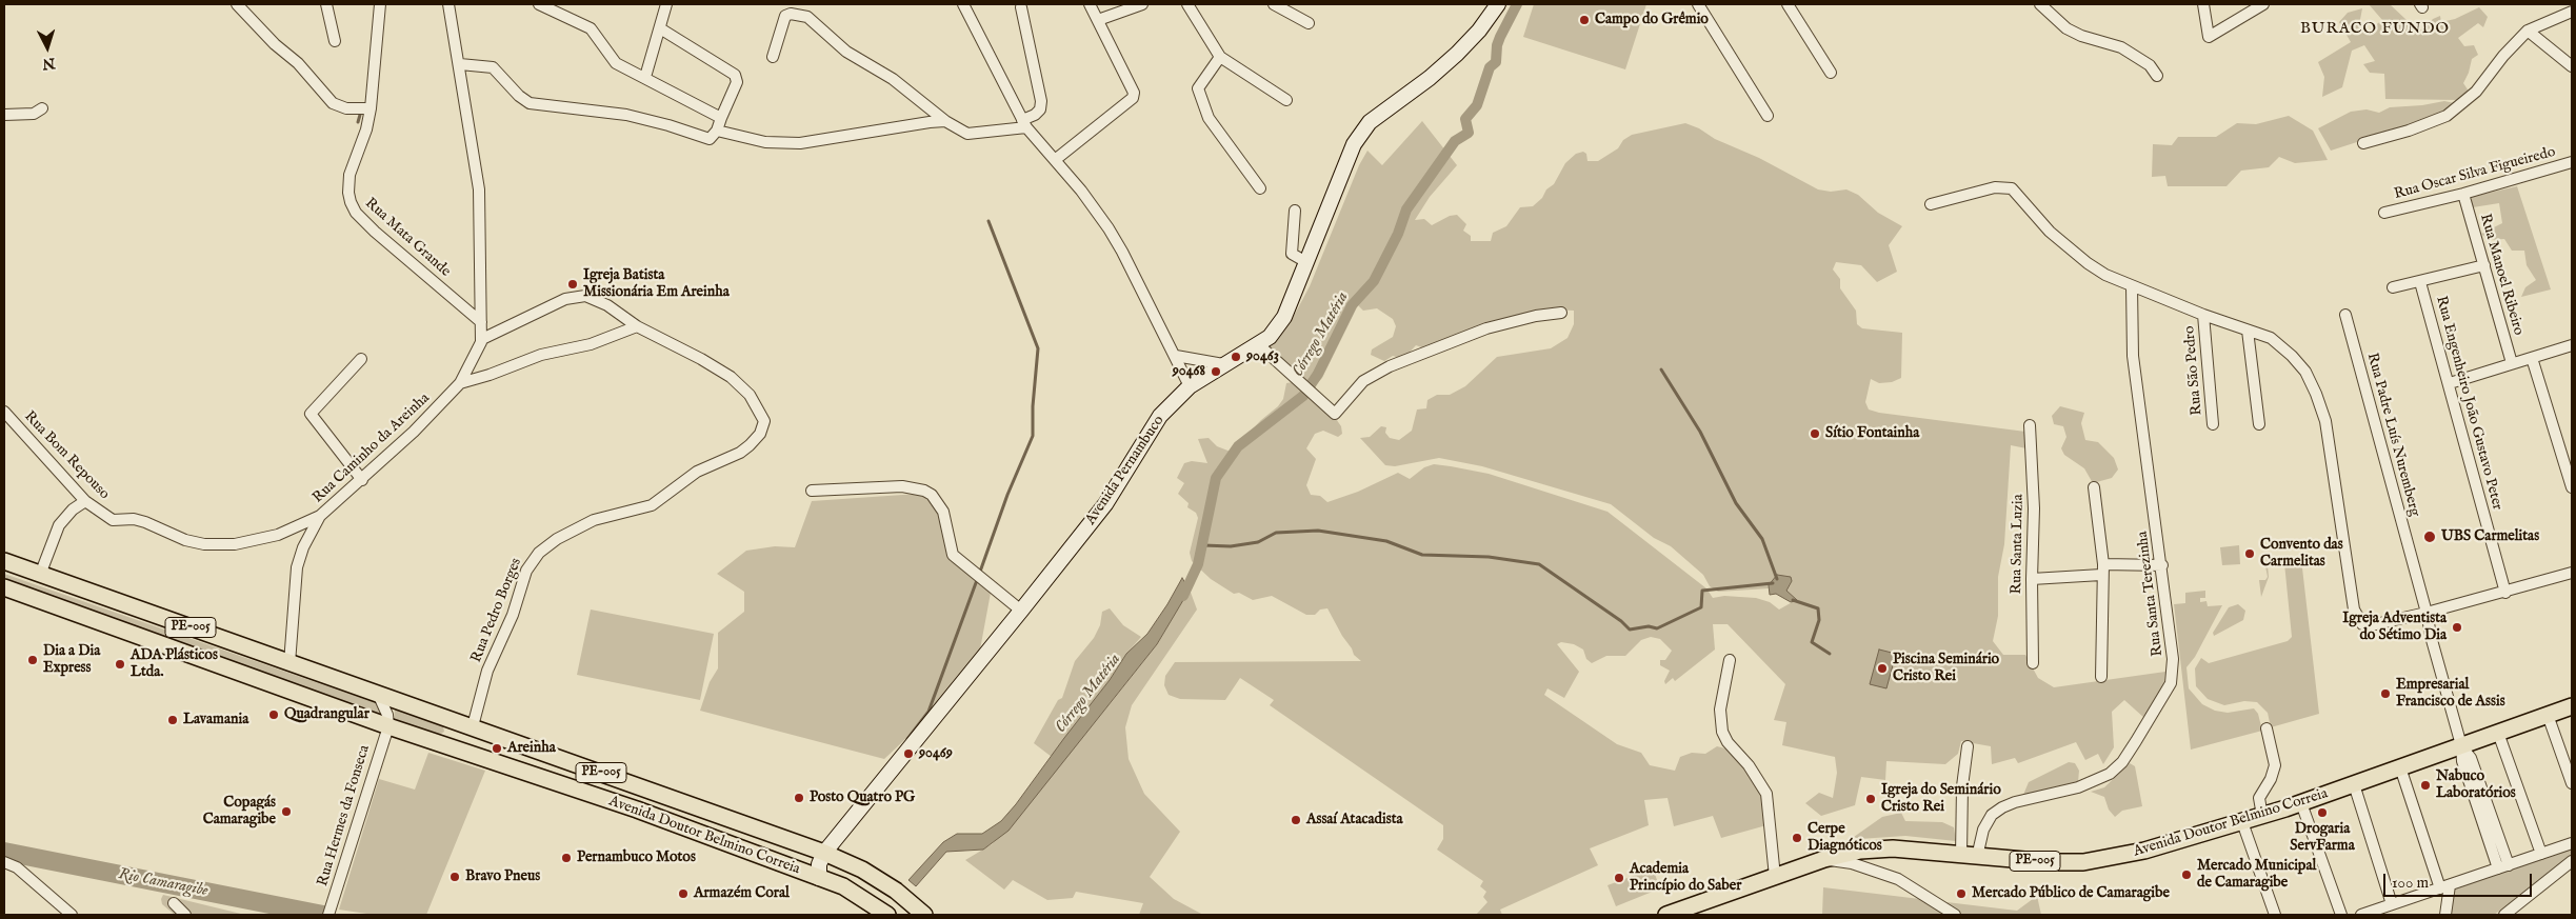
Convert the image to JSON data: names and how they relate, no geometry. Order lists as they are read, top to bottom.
{
  "streets": {
    "main road": ["PE-005", "Avenida Doutor Belmino Correia"],
    "street": [
      "Rua Oscar Silva Figueiredo",
      "Rua Mata Grande",
      "Rua Manoel Ribeiro",
      "Rua São Pedro",
      "Rua Engenheiro João Gustavo Peter",
      "Rua Padre Luís Nuremberg",
      "Rua Caminho da Areinha",
      "Rua Bom Repouso",
      "Avenida Pernambuco",
      "Rua Santa Luzia",
      "Rua Santa Terezinha",
      "Rua Pedro Borges",
      "Rua Hermes da Fonseca"
    ]
  },
  "crossings": [
    ["Rua Oscar Silva Figueiredo", "Rua Manoel Ribeiro"],
    ["Rua Mata Grande", "Rua Caminho da Areinha"],
    ["Rua Padre Luís Nuremberg", "Avenida Doutor Belmino Correia"],
    ["Rua Caminho da Areinha", "Rua Bom Repouso"],
    ["Rua Caminho da Areinha", "PE-005"],
    ["Avenida Pernambuco", "Avenida Doutor Belmino Correia"],
    ["Rua Santa Terezinha", "Avenida Doutor Belmino Correia"],
    ["Rua Pedro Borges", "Avenida Doutor Belmino Correia"],
    ["PE-005", "Avenida Doutor Belmino Correia"],
    ["Rua Hermes da Fonseca", "Avenida Doutor Belmino Correia"]
  ],
  "districts": ["BURACO FUNDO"],
  "water": ["Córrego Matéria", "Rio Camaragibe"],
  "places": [
    "Campo do Grêmio",
    "Igreja Batista Missionária Em Areinha",
    "90463",
    "90468",
    "Sítio Fontainha",
    "UBS Carmelitas",
    "Convento das Carmelitas",
    "Igreja Adventista do Sétimo Dia",
    "Dia a Dia Express",
    "ADA Plásticos Ltda.",
    "Piscina Seminário Cristo Rei",
    "Empresarial Francisco de Assis",
    "Quadrangular",
    "Lavamania",
    "Areinha",
    "90469",
    "Nabuco Laboratórios",
    "Posto Quatro PG",
    "Igreja do Seminário Cristo Rei",
    "Copagás Camaragibe",
    "Drogaria ServFarma",
    "Assaí Atacadista",
    "Cerpe Diagnóticos",
    "Pernambuco Motos",
    "Mercado Municipal de Camaragibe",
    "Bravo Pneus",
    "Academia Princípio do Saber",
    "Armazém Coral",
    "Mercado Público de Camaragibe"
  ],
  "scale_bar": "100 m",
  "north": "bottom"
}
